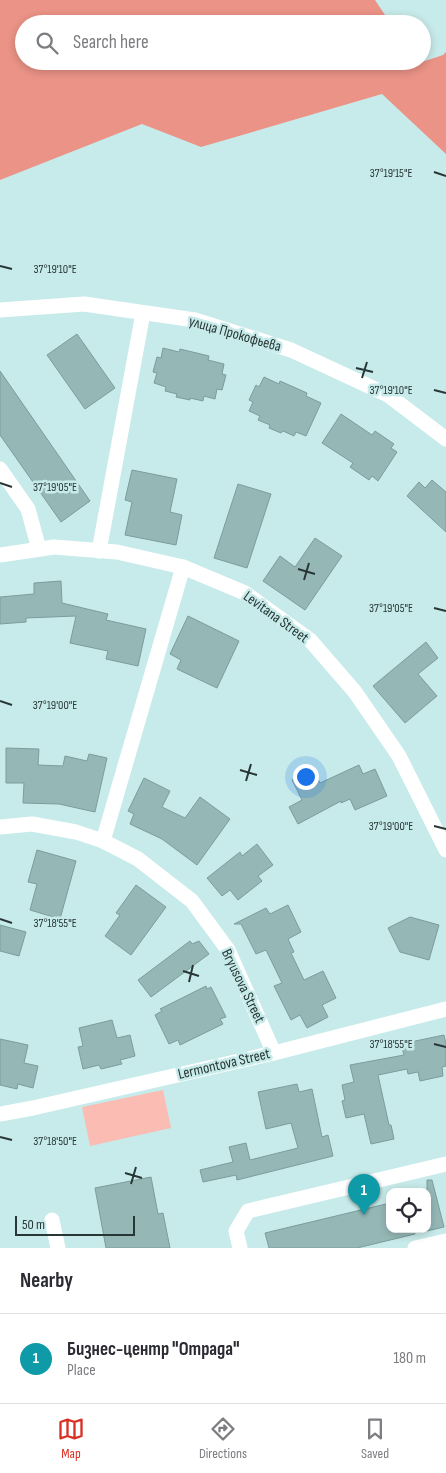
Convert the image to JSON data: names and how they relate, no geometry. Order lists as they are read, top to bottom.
{
  "streets": {
    "street": [
      "улица Прокофьева",
      "Levitana Street",
      "Bryusova Street",
      "Lermontova Street"
    ]
  },
  "crossings": [
    ["Bryusova Street", "Lermontova Street"]
  ],
  "scale_bar": "50 m",
  "page": {
    "search": "Search here",
    "pins": "1",
    "scale": "50 m",
    "heading": "Nearby",
    "list": [
      {
        "mark": "1",
        "name": "Бизнес-центр \"Отрада\"",
        "note": "Place",
        "value": "180 m"
      }
    ],
    "nav": ["Map", "Directions", "Saved"]
  },
  "coordinates": [
    "37°19'15\"E",
    "37°19'10\"E",
    "37°19'05\"E",
    "37°19'00\"E",
    "37°18'55\"E",
    "37°18'50\"E"
  ]
}
